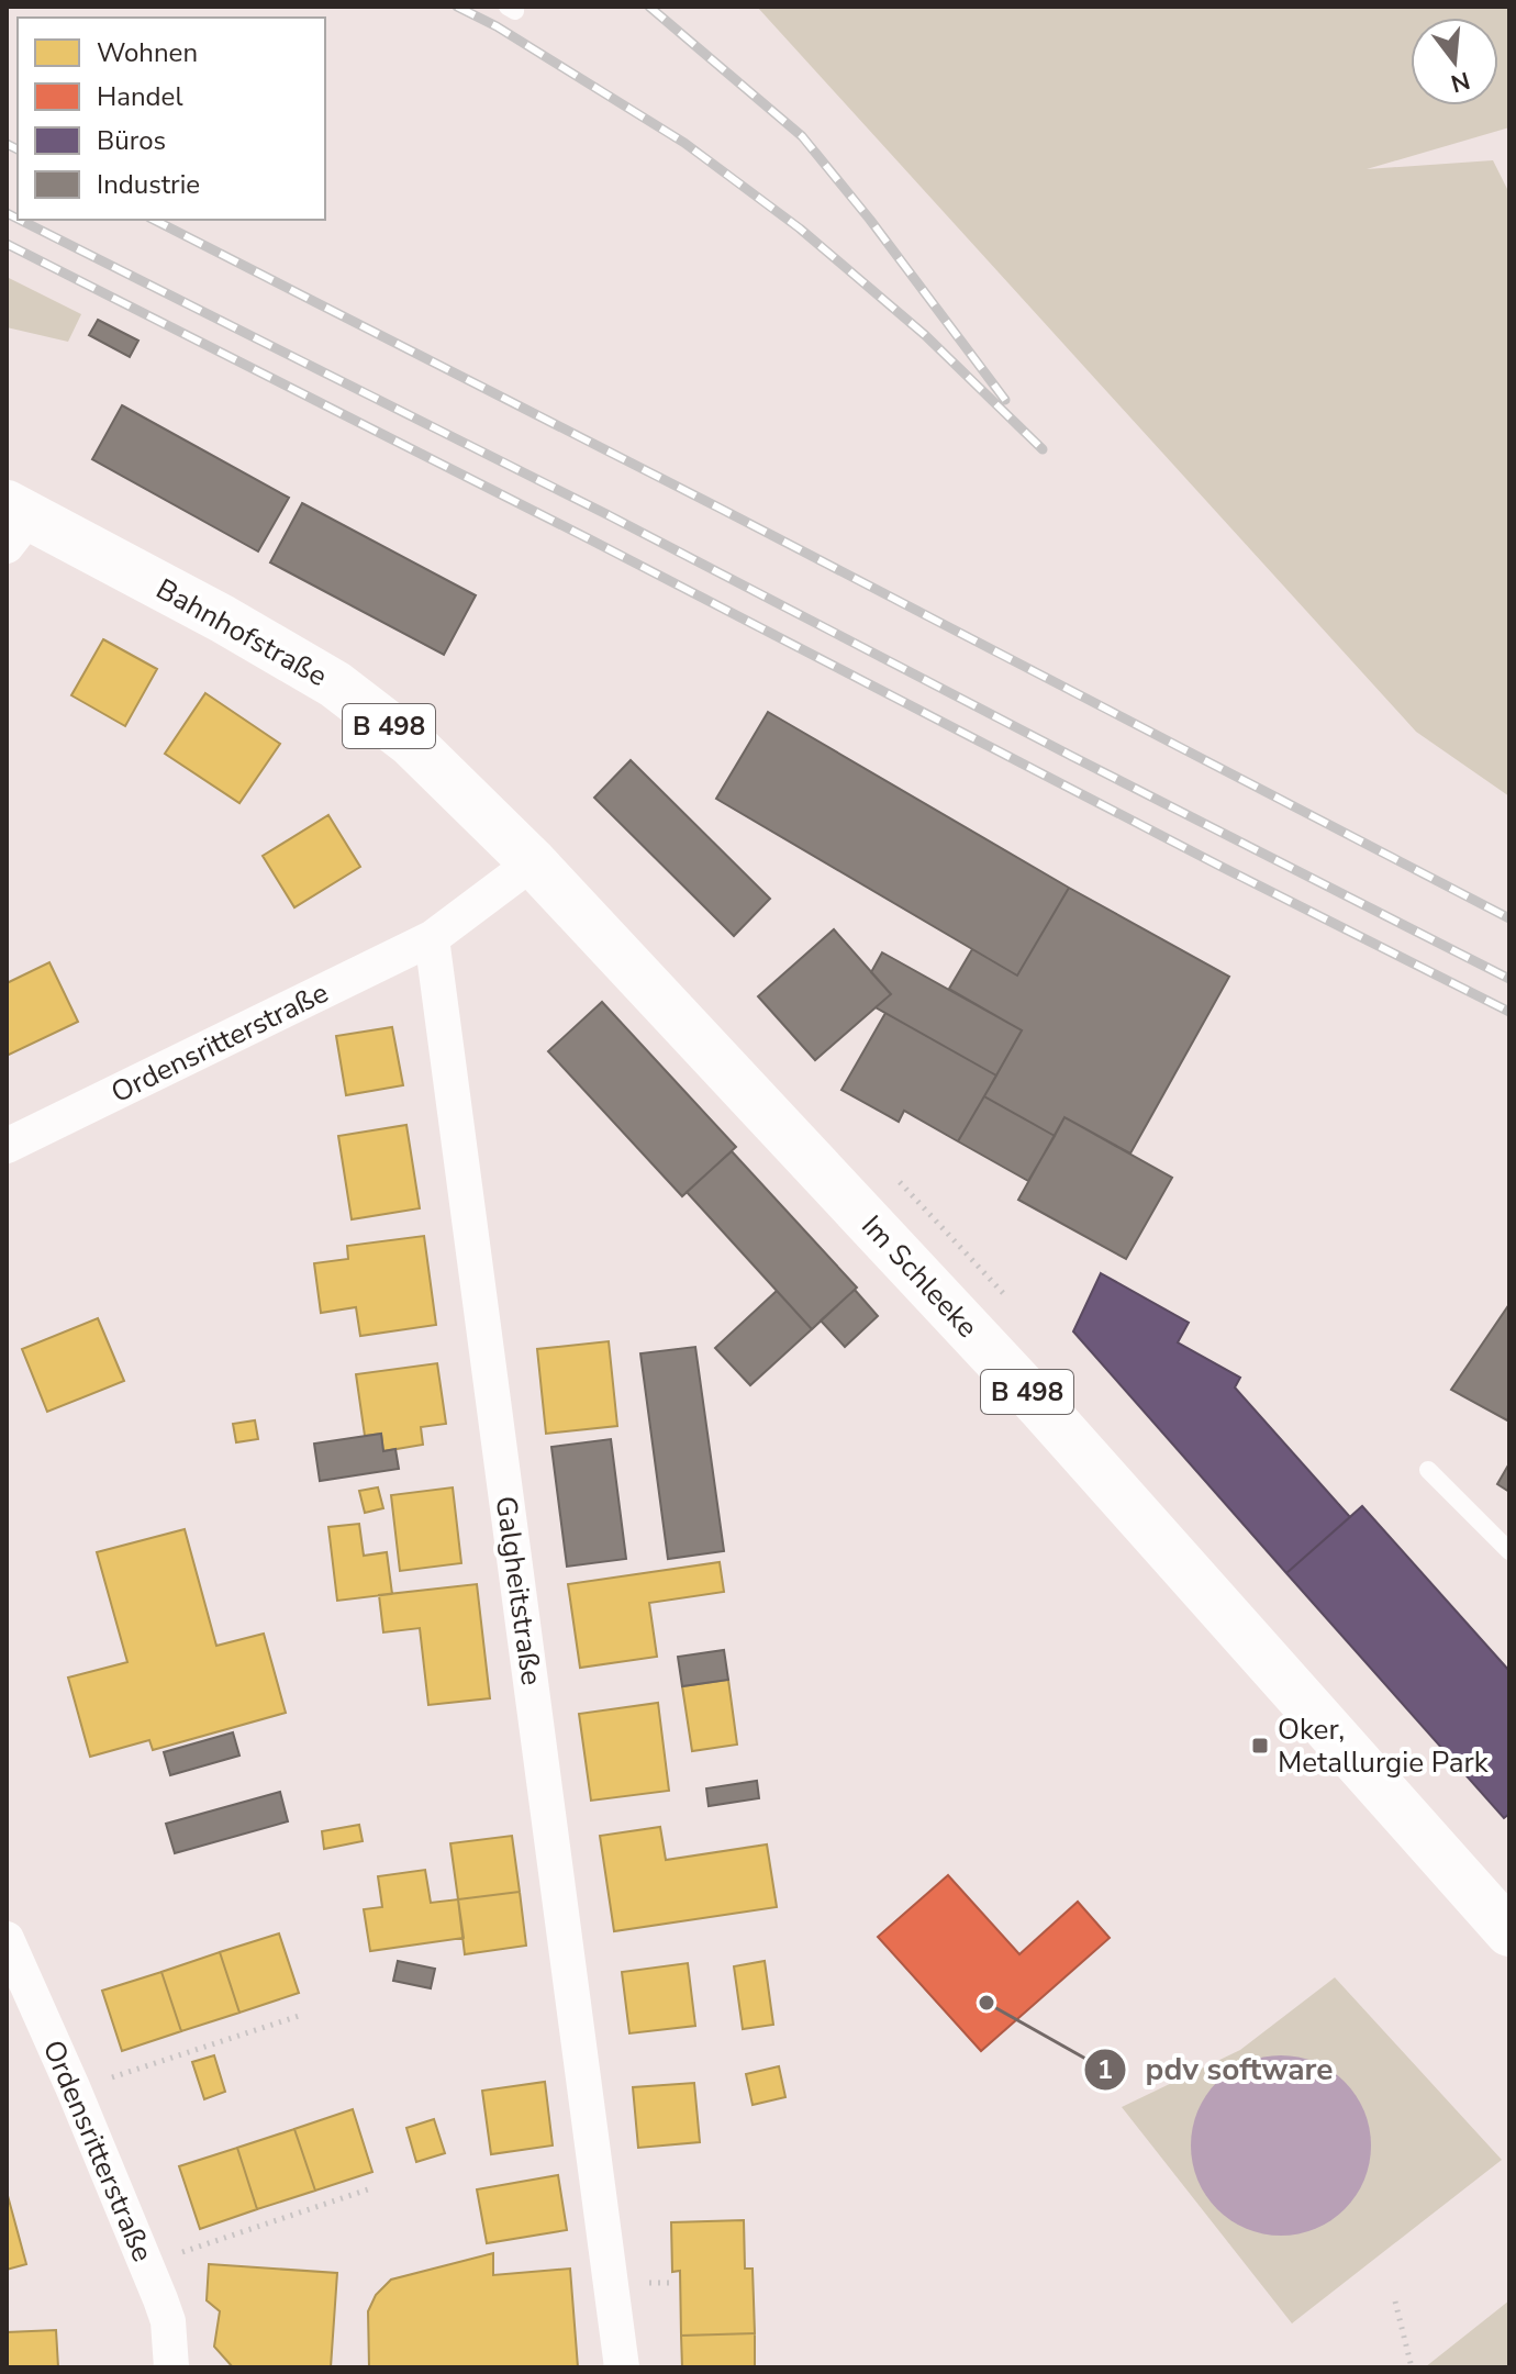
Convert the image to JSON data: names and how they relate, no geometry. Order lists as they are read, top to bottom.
{
  "streets": {
    "main road": ["Bahnhofstraße", "B 498", "Im Schleeke"],
    "street": ["Ordensritterstraße", "Galgheitstraße"]
  },
  "crossings": [
    ["Bahnhofstraße", "Im Schleeke"],
    ["Ordensritterstraße", "Galgheitstraße"]
  ],
  "places": {
    "transit": ["Oker, Metallurgie Park"],
    "other": ["pdv software"]
  },
  "legend": [
    "Wohnen",
    "Handel",
    "Büros",
    "Industrie"
  ],
  "north": "bottom"
}
